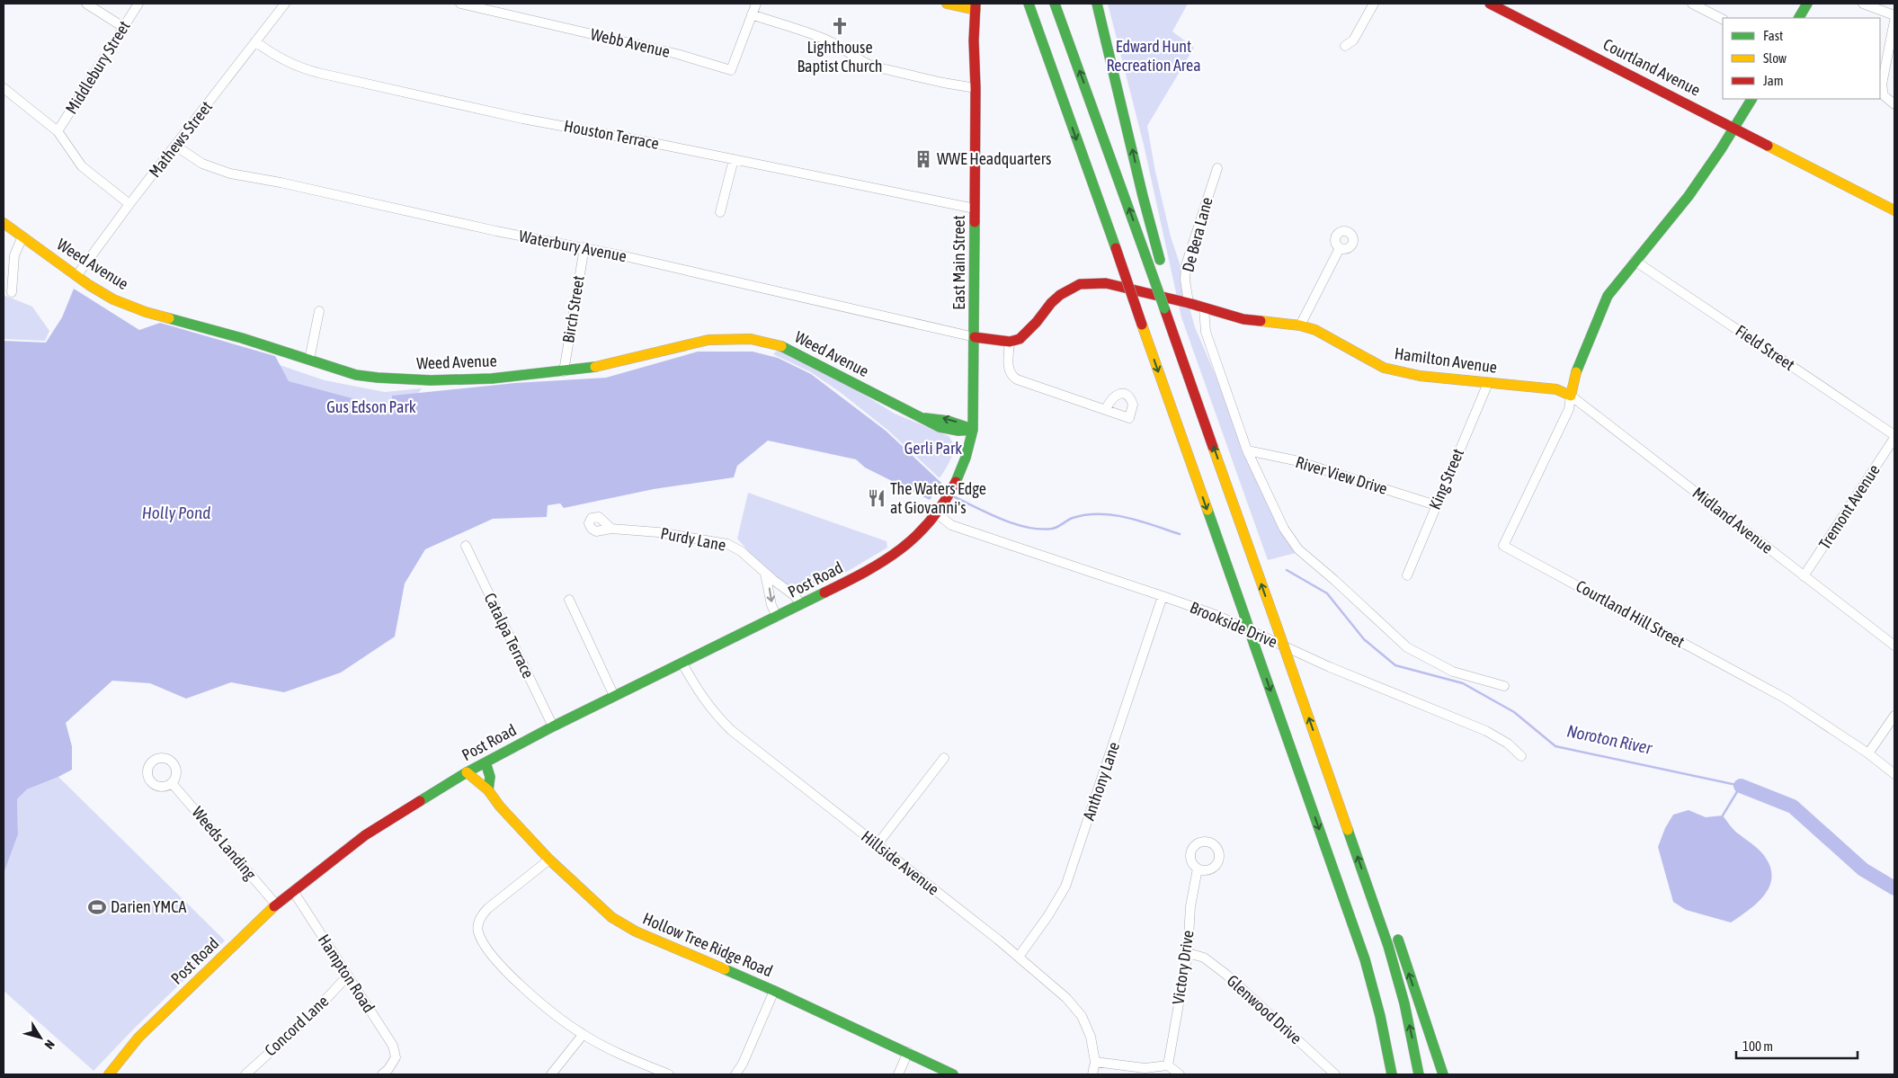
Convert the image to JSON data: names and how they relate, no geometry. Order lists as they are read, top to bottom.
{
  "streets": {
    "main road": [
      "Courtland Avenue",
      "East Main Street",
      "Weed Avenue",
      "Hamilton Avenue",
      "Post Road",
      "Hollow Tree Ridge Road"
    ],
    "street": [
      "Webb Avenue",
      "Middlebury Street",
      "Houston Terrace",
      "Mathews Street",
      "De Bera Lane",
      "Waterbury Avenue",
      "Birch Street",
      "Field Street",
      "River View Drive",
      "King Street",
      "Tremont Avenue",
      "Midland Avenue",
      "Purdy Lane",
      "Courtland Hill Street",
      "Brookside Drive",
      "Catalpa Terrace",
      "Anthony Lane",
      "Weeds Landing",
      "Hillside Avenue",
      "Victory Drive",
      "Hampton Road",
      "Glenwood Drive",
      "Concord Lane"
    ]
  },
  "crossings": [
    ["Houston Terrace", "Mathews Street"],
    ["Houston Terrace", "East Main Street"],
    ["Mathews Street", "Waterbury Avenue"],
    ["Mathews Street", "Weed Avenue"],
    ["De Bera Lane", "Hamilton Avenue"],
    ["Waterbury Avenue", "East Main Street"],
    ["Waterbury Avenue", "Birch Street"],
    ["East Main Street", "Weed Avenue"],
    ["East Main Street", "Post Road"],
    ["East Main Street", "Brookside Drive"],
    ["Weed Avenue", "Birch Street"],
    ["Field Street", "Tremont Avenue"],
    ["Hamilton Avenue", "King Street"],
    ["Hamilton Avenue", "Midland Avenue"],
    ["Hamilton Avenue", "Courtland Hill Street"],
    ["River View Drive", "King Street"],
    ["Tremont Avenue", "Midland Avenue"],
    ["Midland Avenue", "Courtland Hill Street"],
    ["Purdy Lane", "Post Road"],
    ["Post Road", "Brookside Drive"],
    ["Post Road", "Catalpa Terrace"],
    ["Post Road", "Weeds Landing"],
    ["Post Road", "Hillside Avenue"],
    ["Post Road", "Hollow Tree Ridge Road"],
    ["Post Road", "Hampton Road"],
    ["Brookside Drive", "Anthony Lane"],
    ["Anthony Lane", "Hillside Avenue"],
    ["Victory Drive", "Glenwood Drive"],
    ["Hampton Road", "Concord Lane"]
  ],
  "water": ["Holly Pond", "Noroton River"],
  "parks": ["Edward Hunt Recreation Area", "Gus Edson Park", "Gerli Park"],
  "places": {
    "church": ["Lighthouse Baptist Church"],
    "building": ["WWE Headquarters"],
    "restaurant": ["The Waters Edge at Giovanni's"],
    "sports": ["Darien YMCA"]
  },
  "legend": ["Fast", "Slow", "Jam"],
  "scale_bar": "100 m",
  "north": "bottom right"
}
